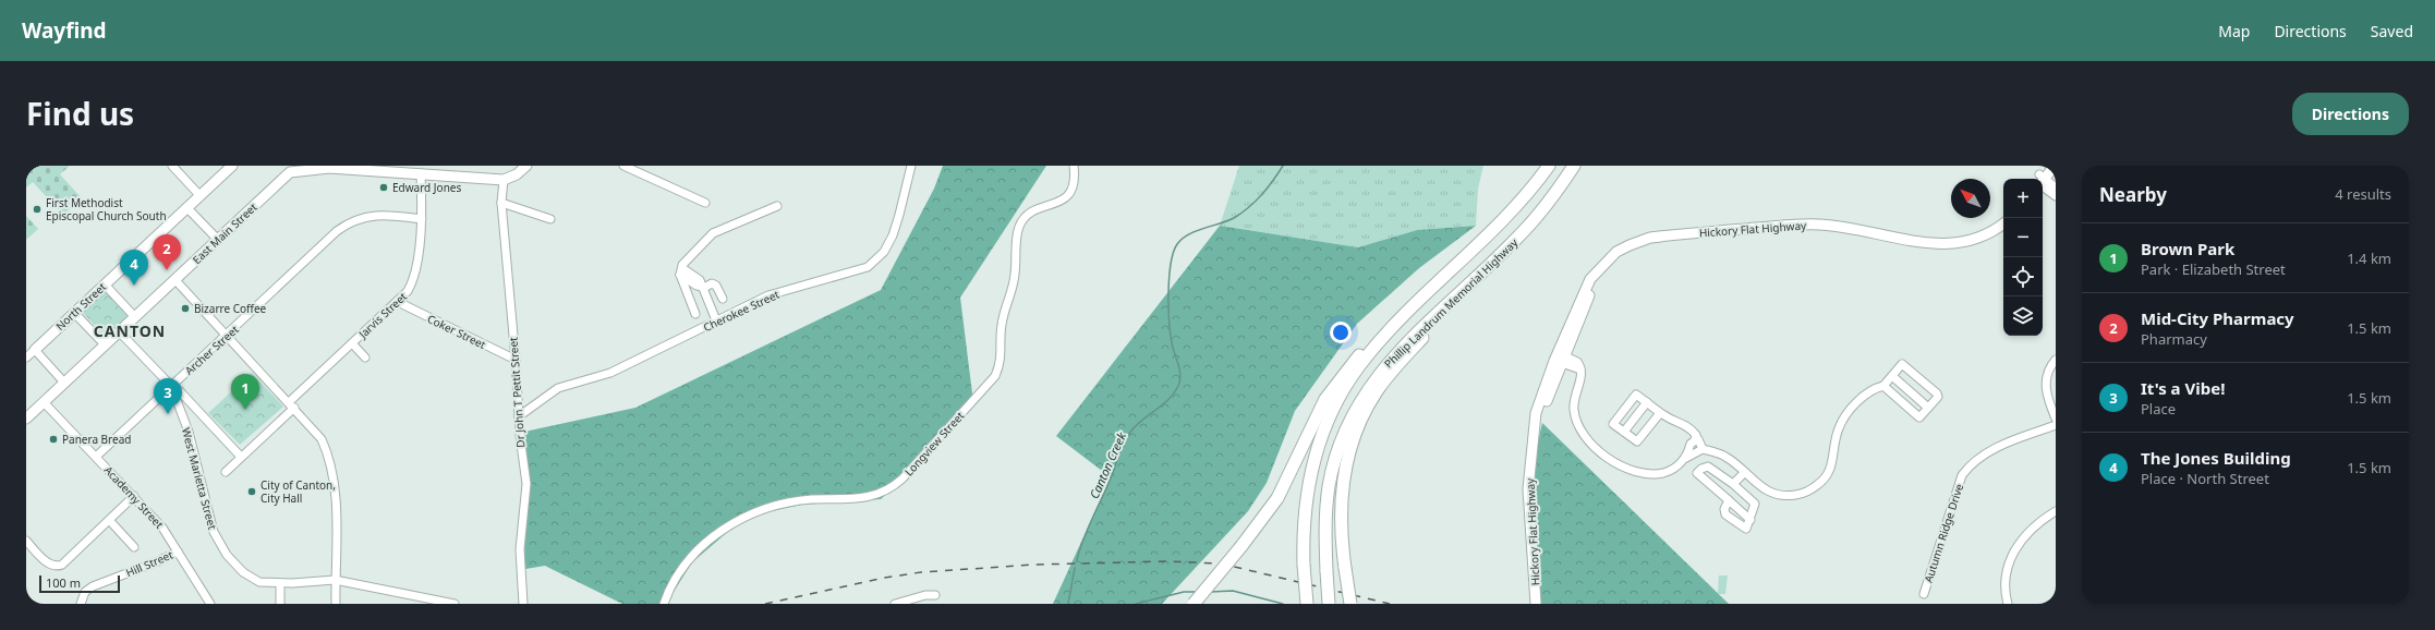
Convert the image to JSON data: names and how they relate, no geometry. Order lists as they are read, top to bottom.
{
  "streets": {
    "highway": ["Phillip Landrum Memorial Highway"],
    "main road": ["Hickory Flat Highway", "East Main Street", "North Street"],
    "street": [
      "Cherokee Street",
      "Jarvis Street",
      "Coker Street",
      "Archer Street",
      "Dr John T Pettit Street",
      "Longview Street",
      "West Marietta Street",
      "Academy Street",
      "Autumn Ridge Drive",
      "Hill Street"
    ]
  },
  "crossings": [
    ["East Main Street", "Jarvis Street"],
    ["East Main Street", "Dr John T Pettit Street"],
    ["East Main Street", "Academy Street"],
    ["Cherokee Street", "Dr John T Pettit Street"],
    ["Jarvis Street", "Coker Street"],
    ["Jarvis Street", "Archer Street"],
    ["Coker Street", "Dr John T Pettit Street"],
    ["Archer Street", "West Marietta Street"],
    ["Archer Street", "Academy Street"],
    ["Academy Street", "Hill Street"]
  ],
  "districts": ["CANTON"],
  "water": ["Canton Creek"],
  "places": [
    "Edward Jones",
    "First Methodist Episcopal Church South",
    "Bizarre Coffee",
    "Panera Bread",
    "City of Canton, City Hall"
  ],
  "scale_bar": "100 m",
  "north": "top left",
  "page": {
    "header": "Wayfind",
    "nav": ["Map", "Directions", "Saved"],
    "title": "Find us",
    "buttons": "Directions",
    "heading": ["Nearby", "4 results"],
    "map_buttons": ["+", "−"],
    "list": [
      {
        "mark": "1",
        "name": "Brown Park",
        "note": "Park · Elizabeth Street",
        "value": "1.4 km"
      },
      {
        "mark": "2",
        "name": "Mid-City Pharmacy",
        "note": "Pharmacy",
        "value": "1.5 km"
      },
      {
        "mark": "3",
        "name": "It's a Vibe!",
        "note": "Place",
        "value": "1.5 km"
      },
      {
        "mark": "4",
        "name": "The Jones Building",
        "note": "Place · North Street",
        "value": "1.5 km"
      }
    ],
    "pins": [
      "2",
      "4",
      "1",
      "3"
    ],
    "scale": "100 m"
  }
}
